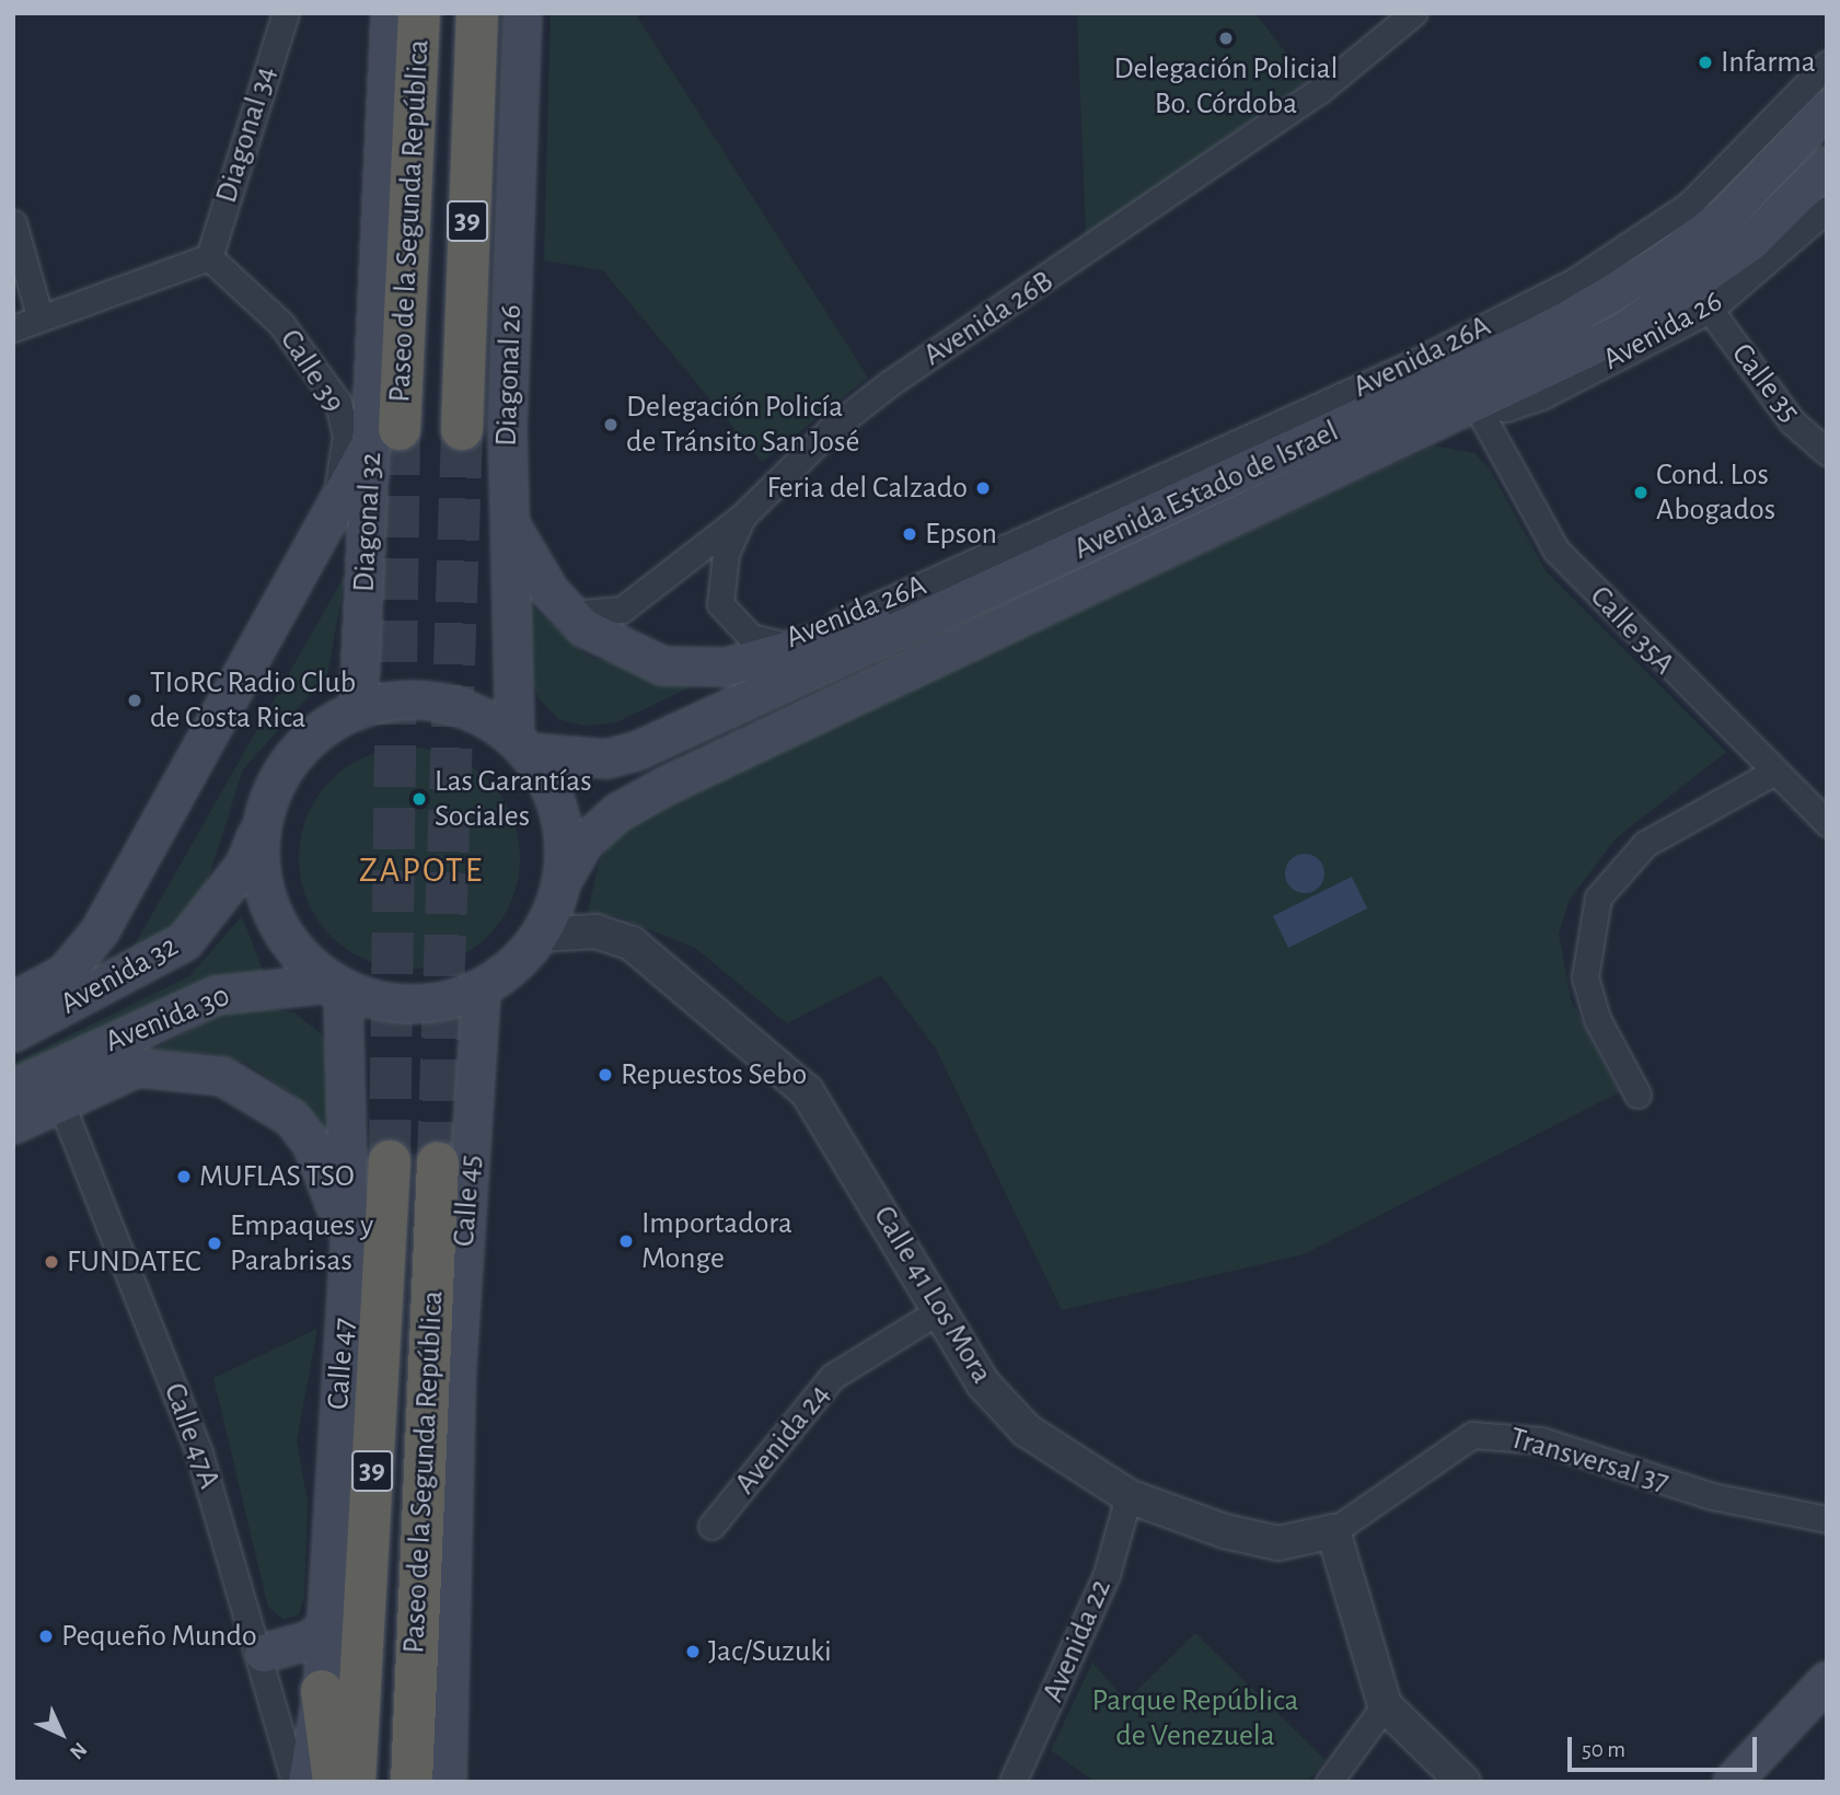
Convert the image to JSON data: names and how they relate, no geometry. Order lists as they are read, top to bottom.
{
  "streets": {
    "highway": ["Paseo de la Segunda República", "39"],
    "main road": [
      "Diagonal 26",
      "Avenida Estado de Israel",
      "Diagonal 32",
      "Avenida 32",
      "Avenida 30",
      "Calle 45",
      "Calle 47"
    ],
    "street": [
      "Diagonal 34",
      "Avenida 26B",
      "Avenida 26",
      "Avenida 26A",
      "Calle 39",
      "Calle 35",
      "Calle 35A",
      "Calle 41 Los Mora",
      "Calle 47A",
      "Avenida 24",
      "Transversal 37",
      "Avenida 22"
    ]
  },
  "crossings": [
    ["Diagonal 34", "Calle 39"],
    ["Paseo de la Segunda República", "Diagonal 32"],
    ["Avenida 26B", "Avenida 26A"],
    ["Avenida 26", "Calle 35"],
    ["Avenida 26", "Avenida Estado de Israel"],
    ["Avenida 26", "Calle 35A"],
    ["Diagonal 26", "Avenida Estado de Israel"],
    ["Avenida Estado de Israel", "Calle 35A"],
    ["Avenida Estado de Israel", "Calle 41 Los Mora"],
    ["Diagonal 32", "Avenida 32"],
    ["Avenida 30", "Calle 47"],
    ["Calle 41 Los Mora", "Avenida 24"],
    ["Calle 41 Los Mora", "Transversal 37"],
    ["Calle 41 Los Mora", "Avenida 22"]
  ],
  "districts": ["ZAPOTE"],
  "parks": ["Parque República de Venezuela"],
  "places": [
    "Delegación Policial Bo. Córdoba",
    "Infarma",
    "Delegación Policía de Tránsito San José",
    "Feria del Calzado",
    "Cond. Los Abogados",
    "Epson",
    "TI0RC Radio Club de Costa Rica",
    "Las Garantías Sociales",
    "Repuestos Sebo",
    "MUFLAS TSO",
    "Importadora Monge",
    "Empaques y Parabrisas",
    "FUNDATEC",
    "Pequeño Mundo",
    "Jac/Suzuki"
  ],
  "scale_bar": "50 m",
  "north": "bottom right"
}
